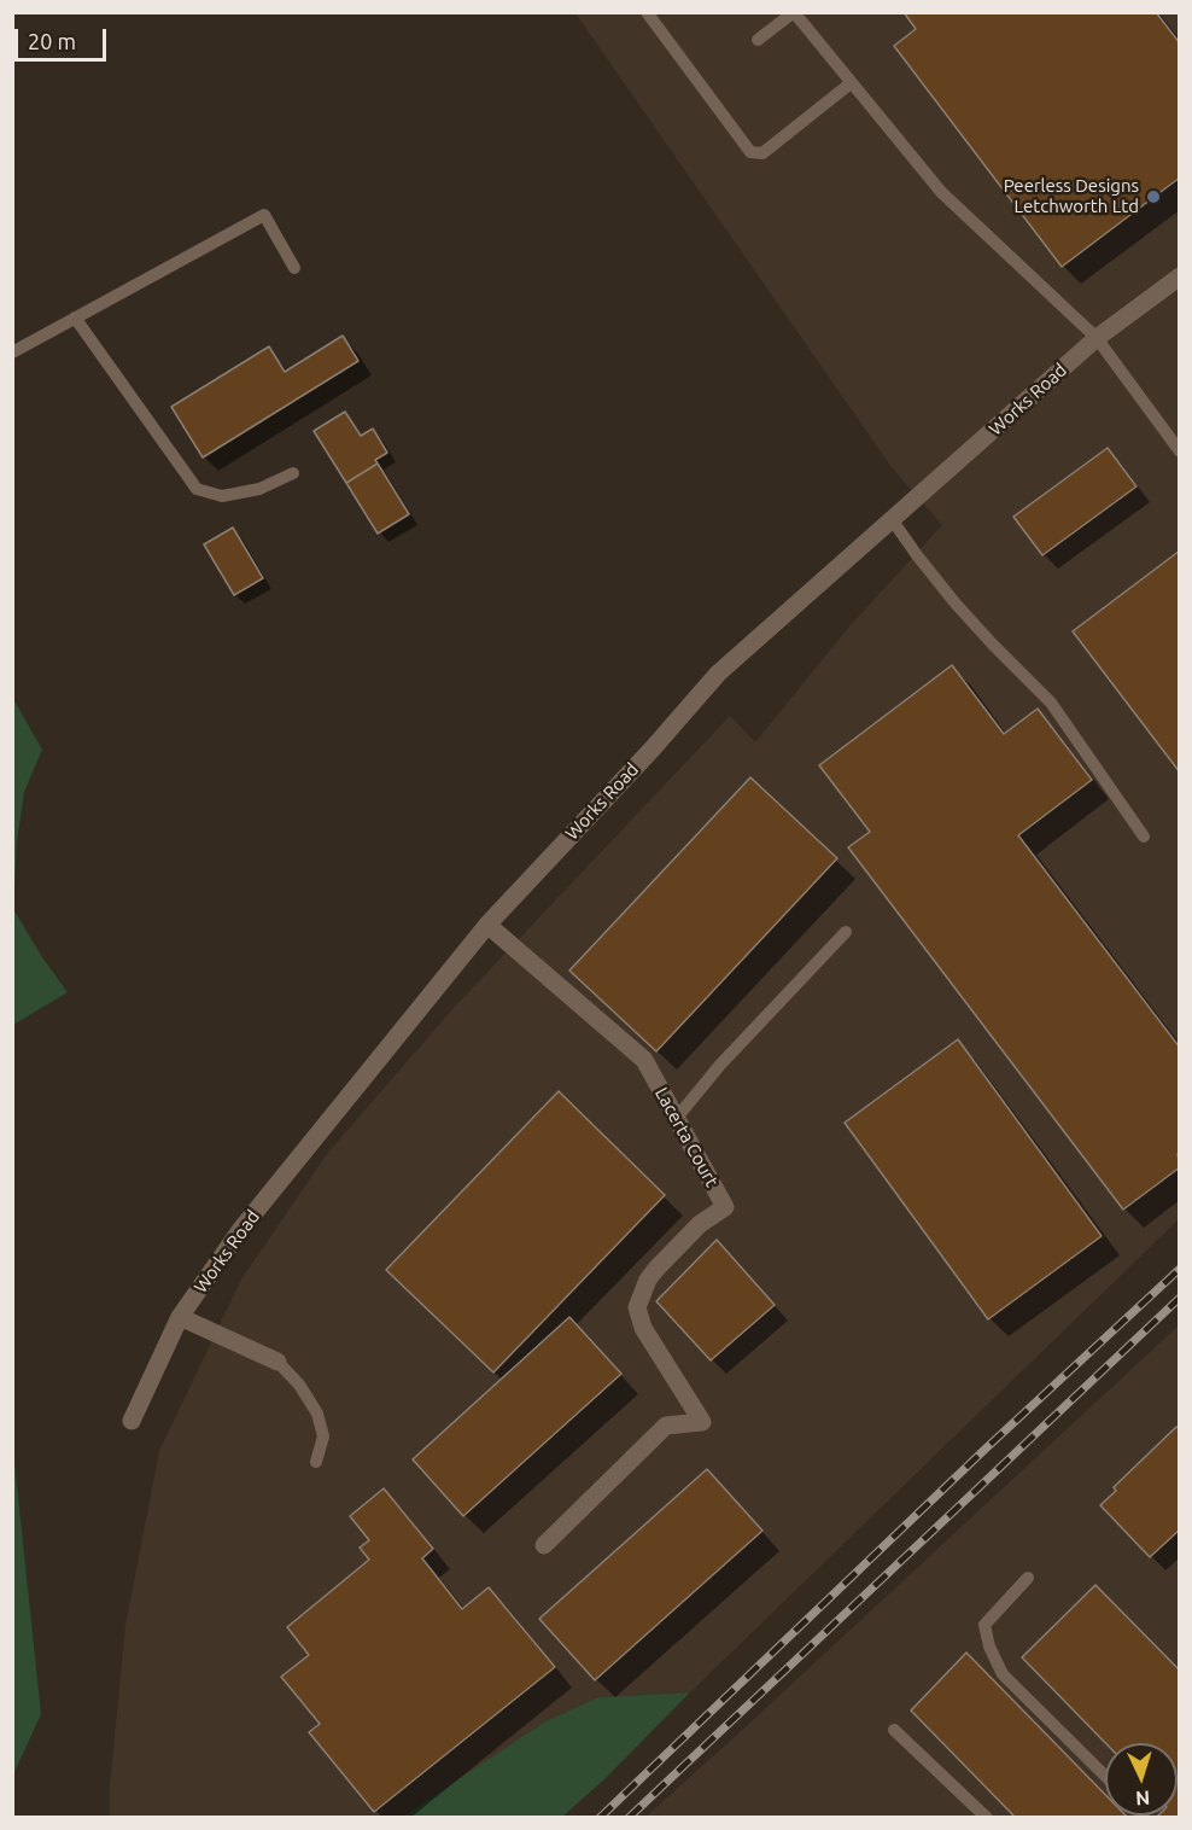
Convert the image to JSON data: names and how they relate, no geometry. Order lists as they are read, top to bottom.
{
  "streets": {
    "street": ["Works Road", "Lacerta Court"]
  },
  "crossings": [
    ["Works Road", "Lacerta Court"]
  ],
  "places": ["Peerless Designs Letchworth Ltd"],
  "scale_bar": "20 m",
  "north": "bottom"
}
